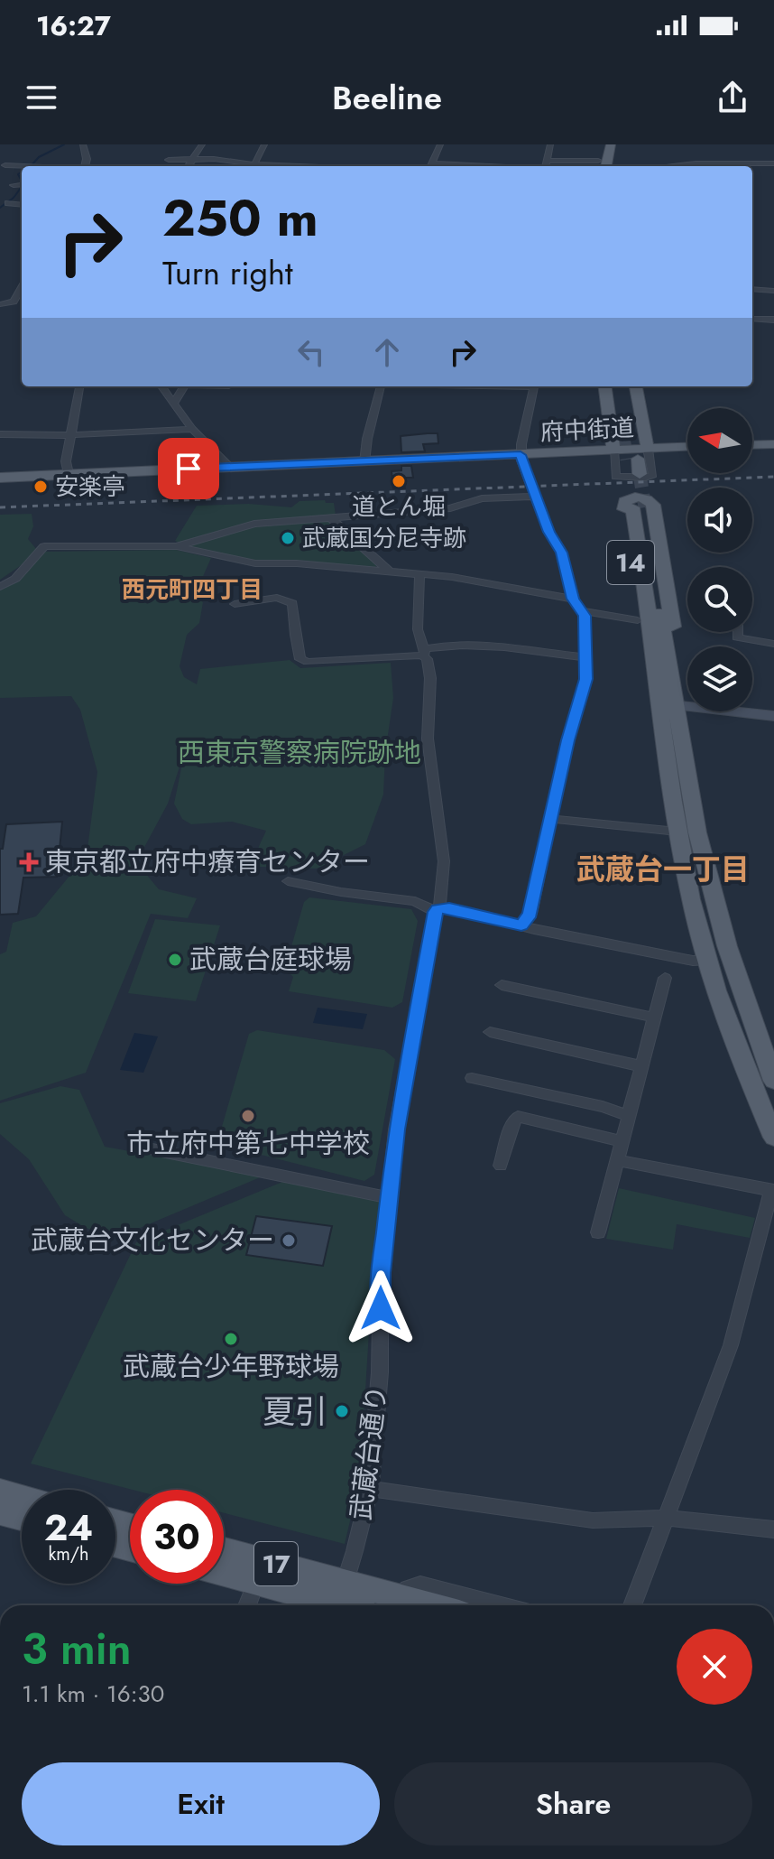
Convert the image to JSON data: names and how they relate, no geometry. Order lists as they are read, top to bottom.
{
  "streets": {
    "main road": ["府中街道", "14", "17"],
    "street": ["武蔵台通り"]
  },
  "crossings": [
    ["武蔵台通り", "17"]
  ],
  "districts": ["西元町四丁目", "武蔵台一丁目"],
  "parks": ["西東京警察病院跡地"],
  "places": {
    "other": [
      "道とん堀",
      "安楽亭",
      "武蔵国分尼寺跡",
      "武蔵台庭球場",
      "市立府中第七中学校",
      "武蔵台文化センター",
      "武蔵台少年野球場",
      "夏引"
    ],
    "health": ["東京都立府中療育センター"]
  },
  "north": "left",
  "page": {
    "status": "16:27",
    "header": "Beeline",
    "turn": ["250 m", "Turn right"],
    "speed": "24 km/h",
    "limit": "30",
    "heading": ["3 min", "1.1 km · 16:30"],
    "buttons": ["Exit", "Share"]
  }
}
